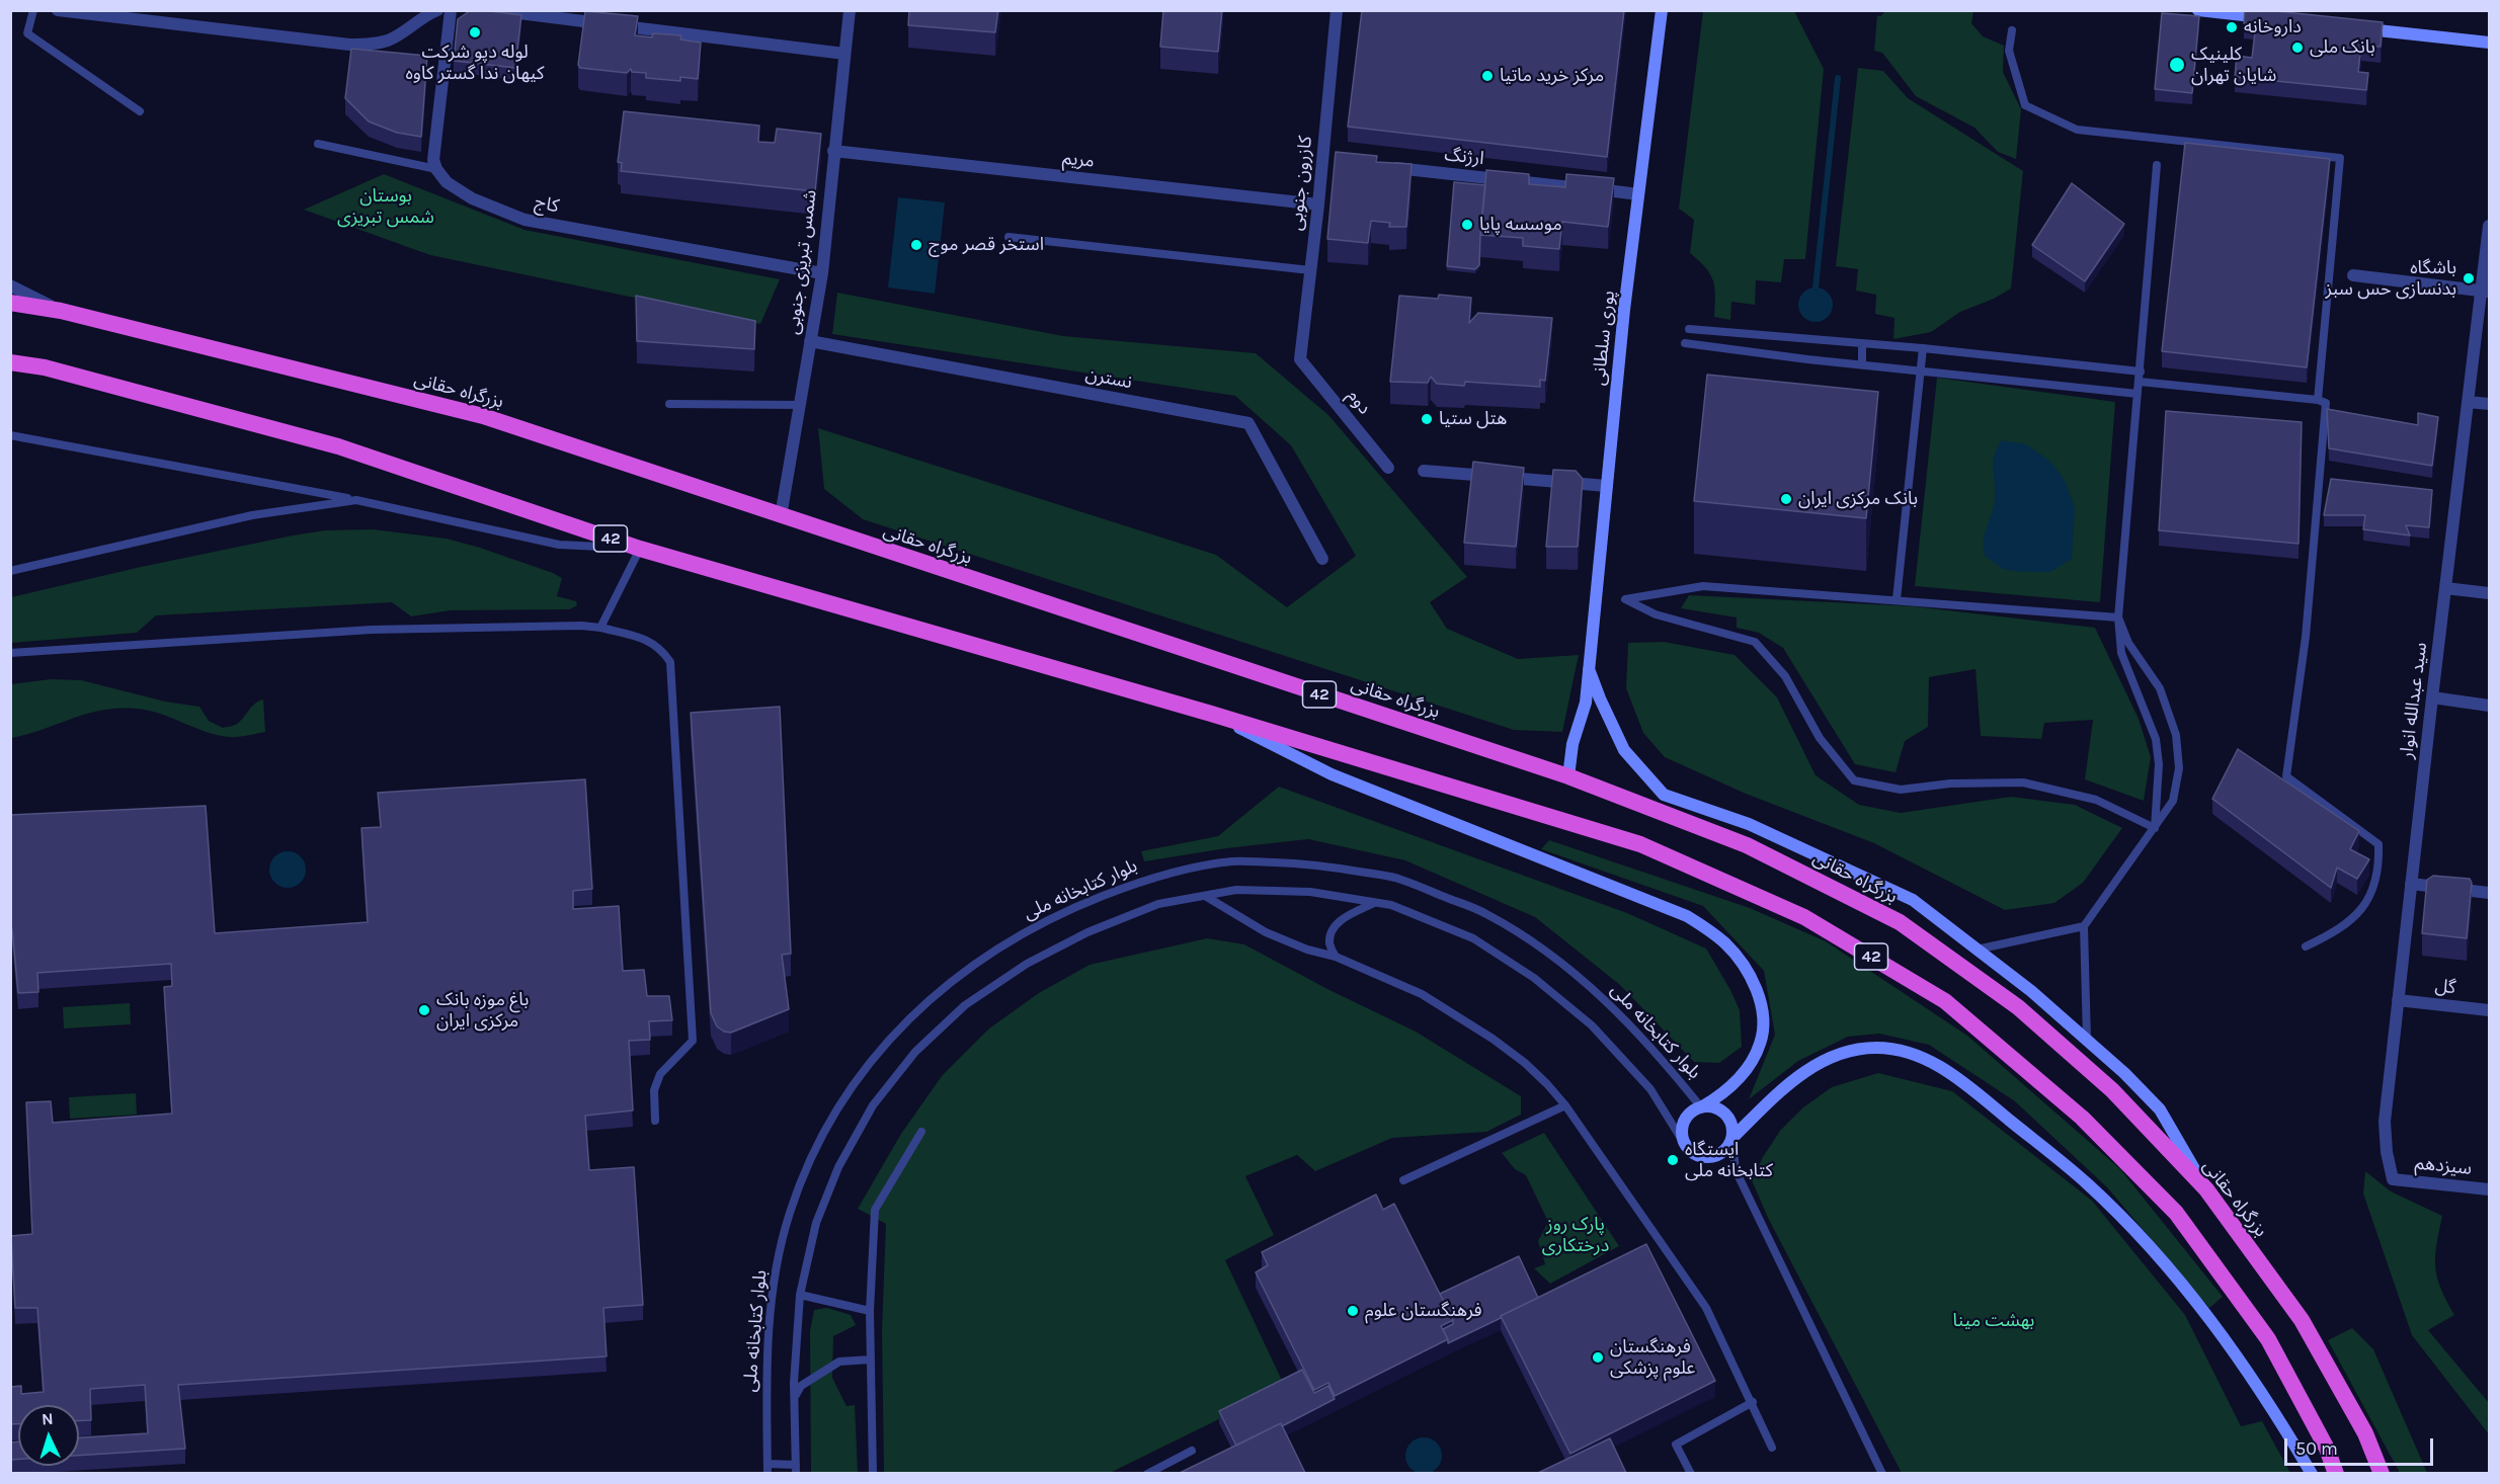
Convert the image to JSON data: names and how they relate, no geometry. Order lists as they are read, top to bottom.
{
  "streets": {
    "highway": ["بزرگراه حقانی", "42"],
    "main road": ["پوری سلطانی"],
    "street": [
      "ارژنگ",
      "مریم",
      "کازرون جنوبی",
      "کاج",
      "شمس تبریزی جنوبی",
      "نسترن",
      "دوم",
      "سید عبدالله انوار",
      "گل",
      "سیزدهم"
    ],
    "lane": ["بلوار کتابخانه ملی"]
  },
  "crossings": [
    ["ارژنگ", "پوری سلطانی"],
    ["مریم", "کازرون جنوبی"],
    ["مریم", "شمس تبریزی جنوبی"],
    ["کازرون جنوبی", "دوم"],
    ["کاج", "شمس تبریزی جنوبی"],
    ["شمس تبریزی جنوبی", "نسترن"],
    ["شمس تبریزی جنوبی", "بزرگراه حقانی"],
    ["پوری سلطانی", "بزرگراه حقانی"],
    ["سید عبدالله انوار", "گل"],
    ["سید عبدالله انوار", "سیزدهم"]
  ],
  "parks": ["بوستان شمس تبریزی", "پارک روز درختکاری", "بهشت مينا"],
  "places": [
    "داروخانه",
    "لوله دپو شرکت کیهان ندا گستر کاوه",
    "بانک ملی",
    "کلینیک شایان تهران",
    "مرکز خرید ماتیا",
    "موسسه پایا",
    "استخر قصر موج",
    "باشگاه بدنسازی حس سبز",
    "هتل ستیا",
    "بانک مرکزی ایران",
    "باغ موزه بانک مرکزی ایران",
    "ایستگاه کتابخانه ملی",
    "فرهنگستان علوم",
    "فرهنگستان علوم پزشکی"
  ],
  "scale_bar": "50 m",
  "north": "top"
}
